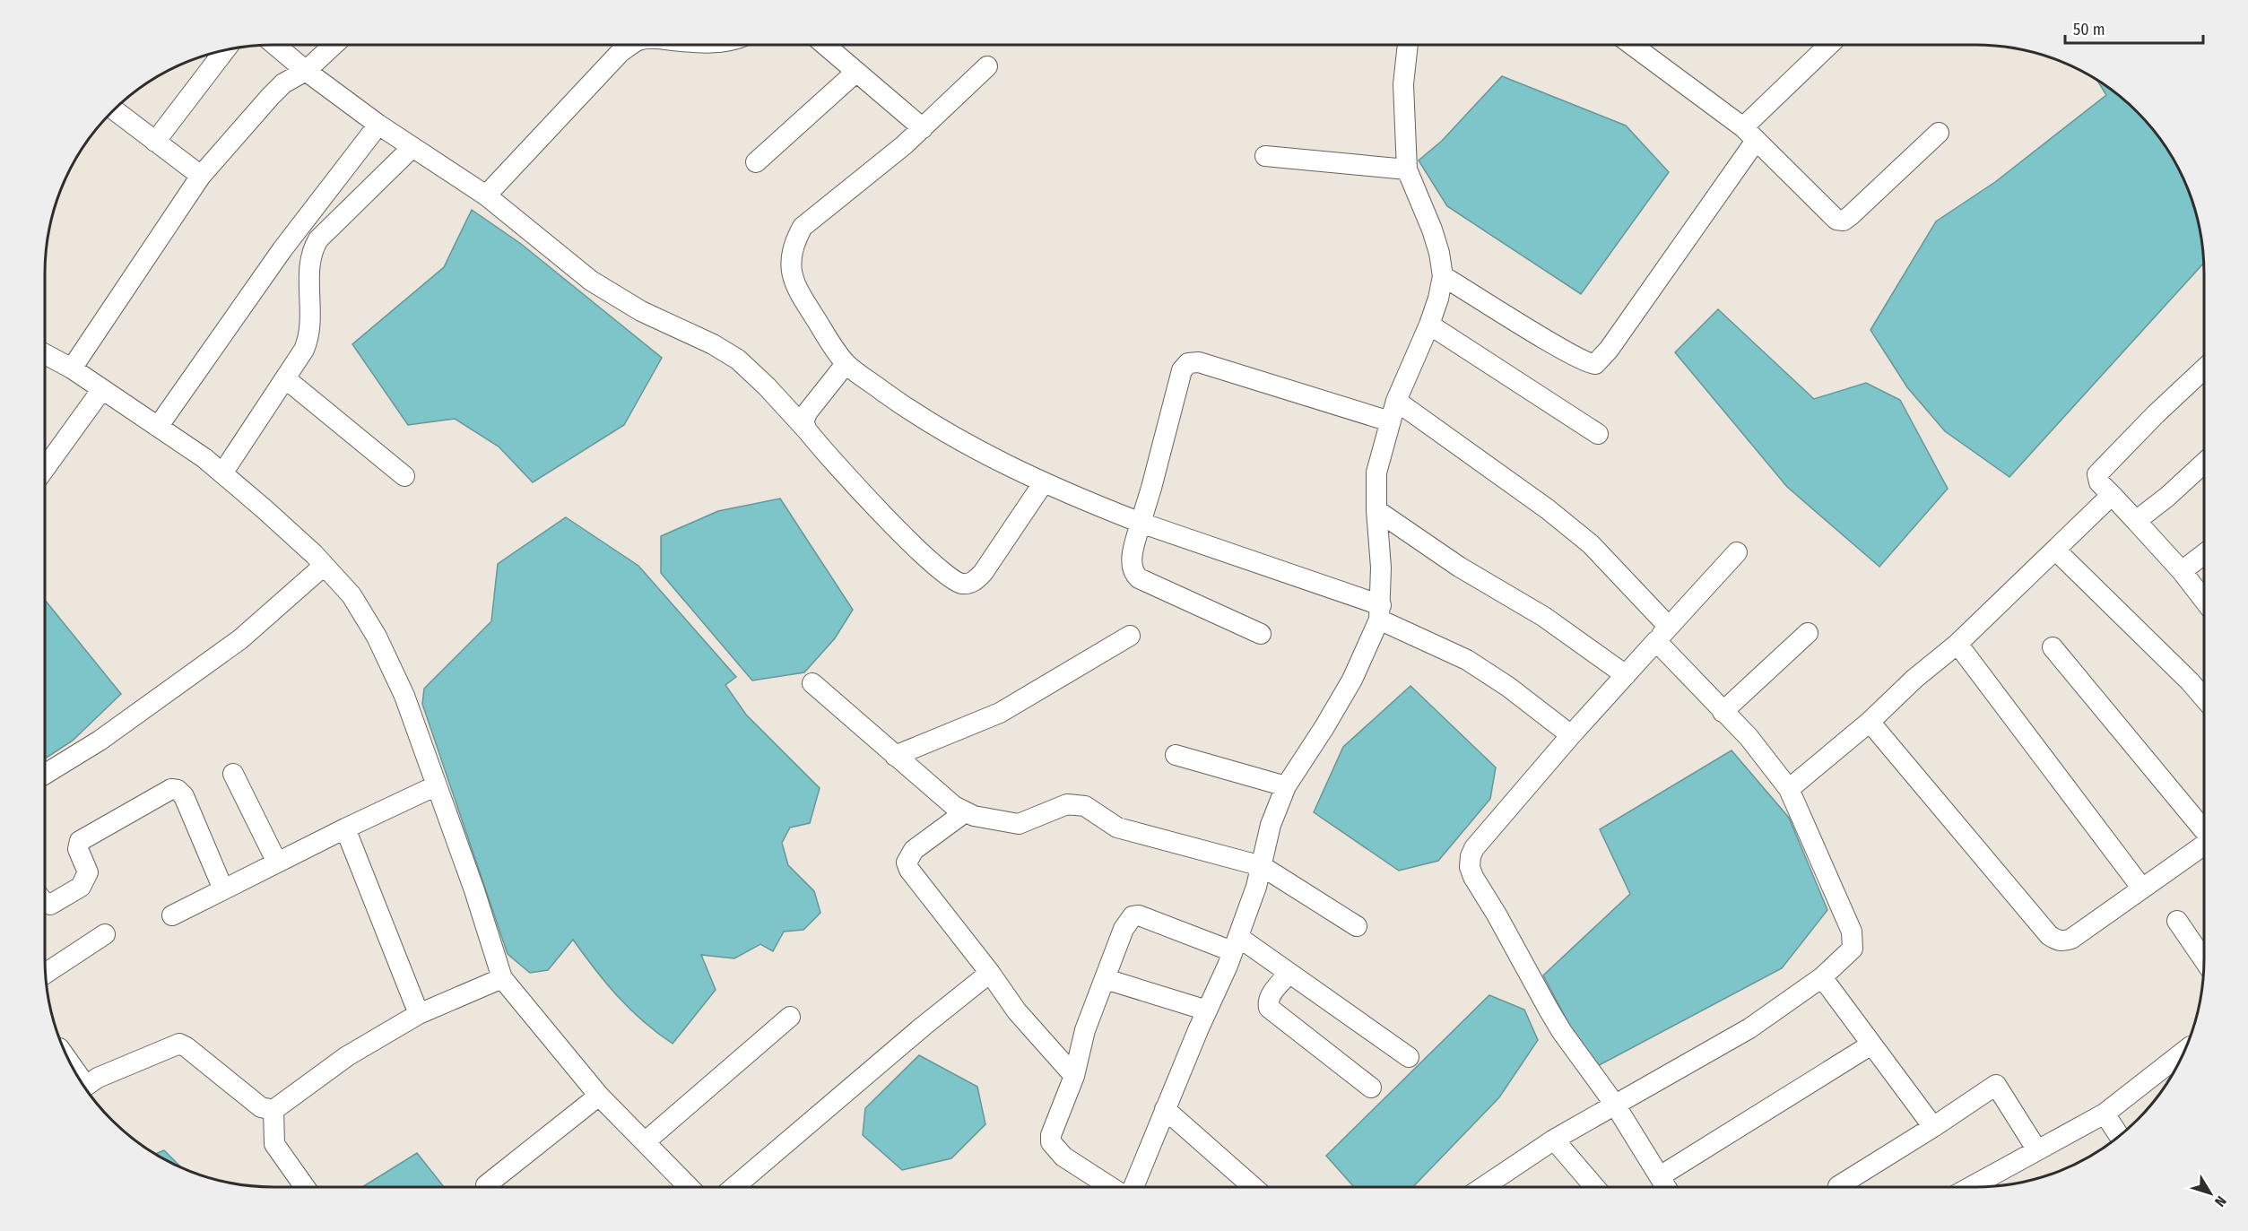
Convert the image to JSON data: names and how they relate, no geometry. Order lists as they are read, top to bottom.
{
  "scale_bar": "50 m",
  "north": "bottom right"
}
